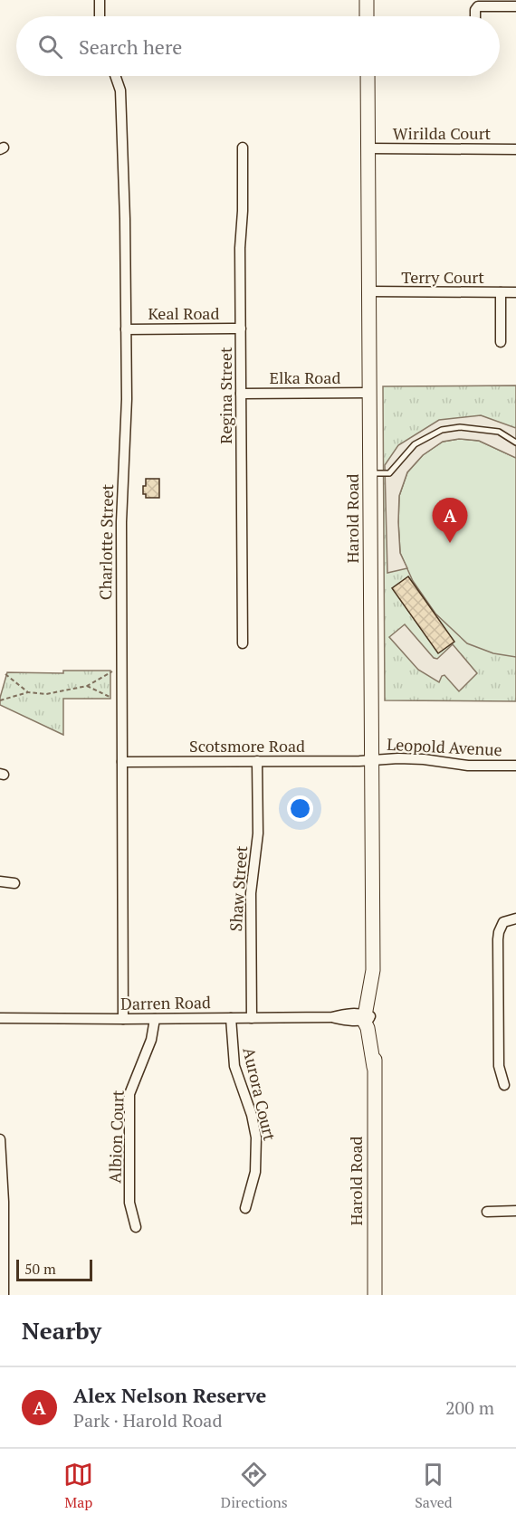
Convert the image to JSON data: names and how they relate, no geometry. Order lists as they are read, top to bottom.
{
  "streets": {
    "street": [
      "Wirilda Court",
      "Terry Court",
      "Keal Road",
      "Elka Road",
      "Regina Street",
      "Harold Road",
      "Charlotte Street",
      "Scotsmore Road",
      "Leopold Avenue",
      "Shaw Street",
      "Darren Road",
      "Aurora Court",
      "Albion Court"
    ]
  },
  "crossings": [
    ["Wirilda Court", "Harold Road"],
    ["Terry Court", "Harold Road"],
    ["Keal Road", "Regina Street"],
    ["Keal Road", "Charlotte Street"],
    ["Elka Road", "Regina Street"],
    ["Elka Road", "Harold Road"],
    ["Harold Road", "Scotsmore Road"],
    ["Harold Road", "Leopold Avenue"],
    ["Harold Road", "Darren Road"],
    ["Charlotte Street", "Scotsmore Road"],
    ["Charlotte Street", "Darren Road"],
    ["Scotsmore Road", "Leopold Avenue"],
    ["Scotsmore Road", "Shaw Street"],
    ["Shaw Street", "Darren Road"],
    ["Darren Road", "Aurora Court"],
    ["Darren Road", "Albion Court"]
  ],
  "scale_bar": "50 m",
  "page": {
    "search": "Search here",
    "pins": "A",
    "scale": "50 m",
    "heading": "Nearby",
    "list": [
      {
        "mark": "A",
        "name": "Alex Nelson Reserve",
        "note": "Park · Harold Road",
        "value": "200 m"
      }
    ],
    "nav": ["Map", "Directions", "Saved"]
  }
}
